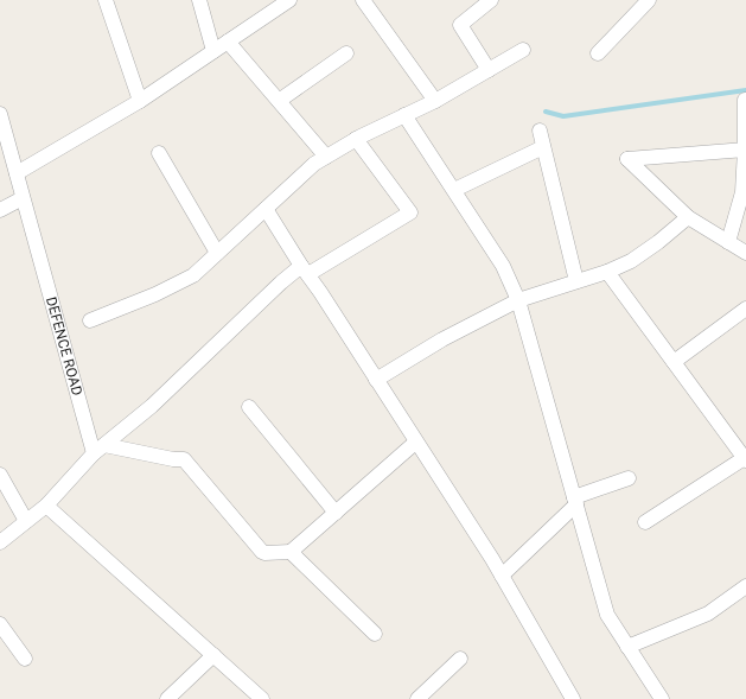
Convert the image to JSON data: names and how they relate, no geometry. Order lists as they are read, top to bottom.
{
  "streets": {
    "street": ["DEFENCE ROAD"]
  }
}
